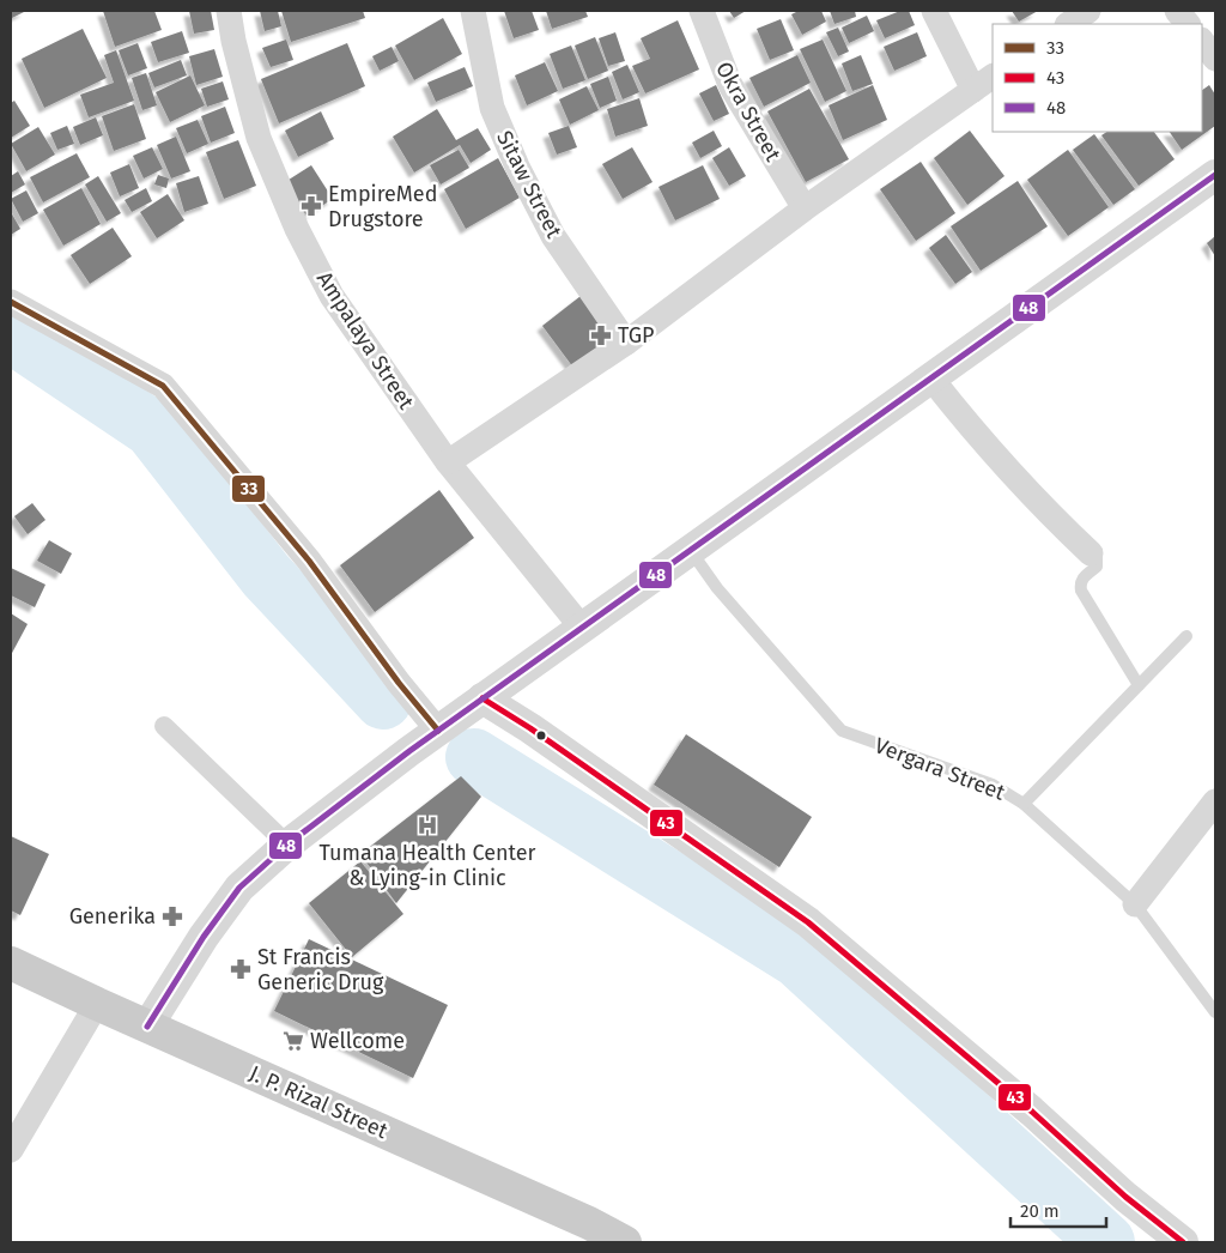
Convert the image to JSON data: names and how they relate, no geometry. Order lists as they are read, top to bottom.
{
  "streets": {
    "main road": ["J. P. Rizal Street"],
    "street": ["Okra Street", "Sitaw Street", "Ampalaya Street"],
    "lane": ["Vergara Street"]
  },
  "places": {
    "pharmacy": [
      "EmpireMed Drugstore",
      "TGP",
      "Generika",
      "St Francis Generic Drug"
    ],
    "hospital": ["Tumana Health Center & Lying-in Clinic"],
    "supermarket": ["Wellcome"]
  },
  "lines": ["transit line 48", "transit line 33", "transit line 43"],
  "legend": ["33", "43", "48"],
  "scale_bar": "20 m"
}
